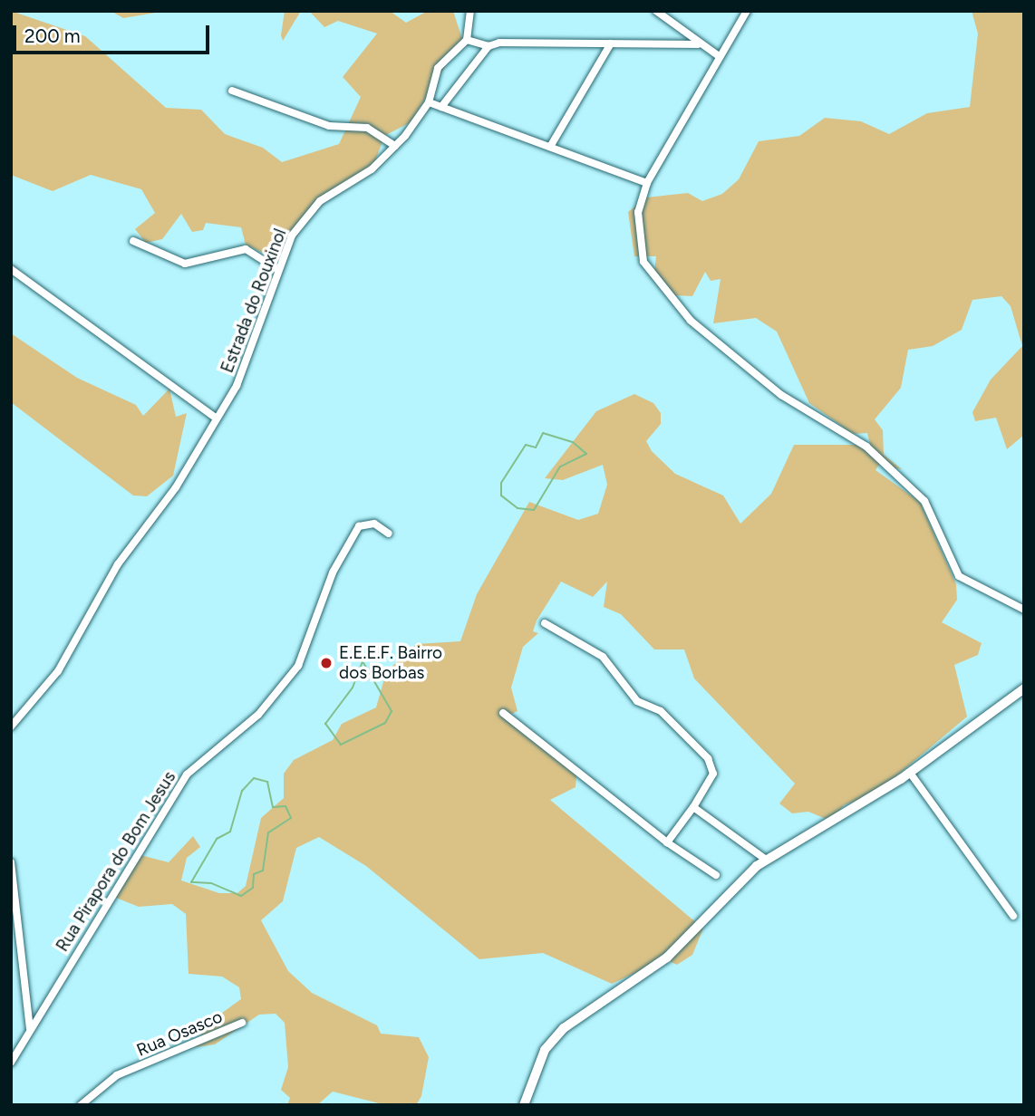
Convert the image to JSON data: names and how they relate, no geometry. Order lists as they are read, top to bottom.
{
  "streets": {
    "street": ["Estrada do Rouxinol", "Rua Pirapora do Bom Jesus", "Rua Osasco"]
  },
  "places": ["E.E.E.F. Bairro dos Borbas"],
  "scale_bar": "200 m"
}
